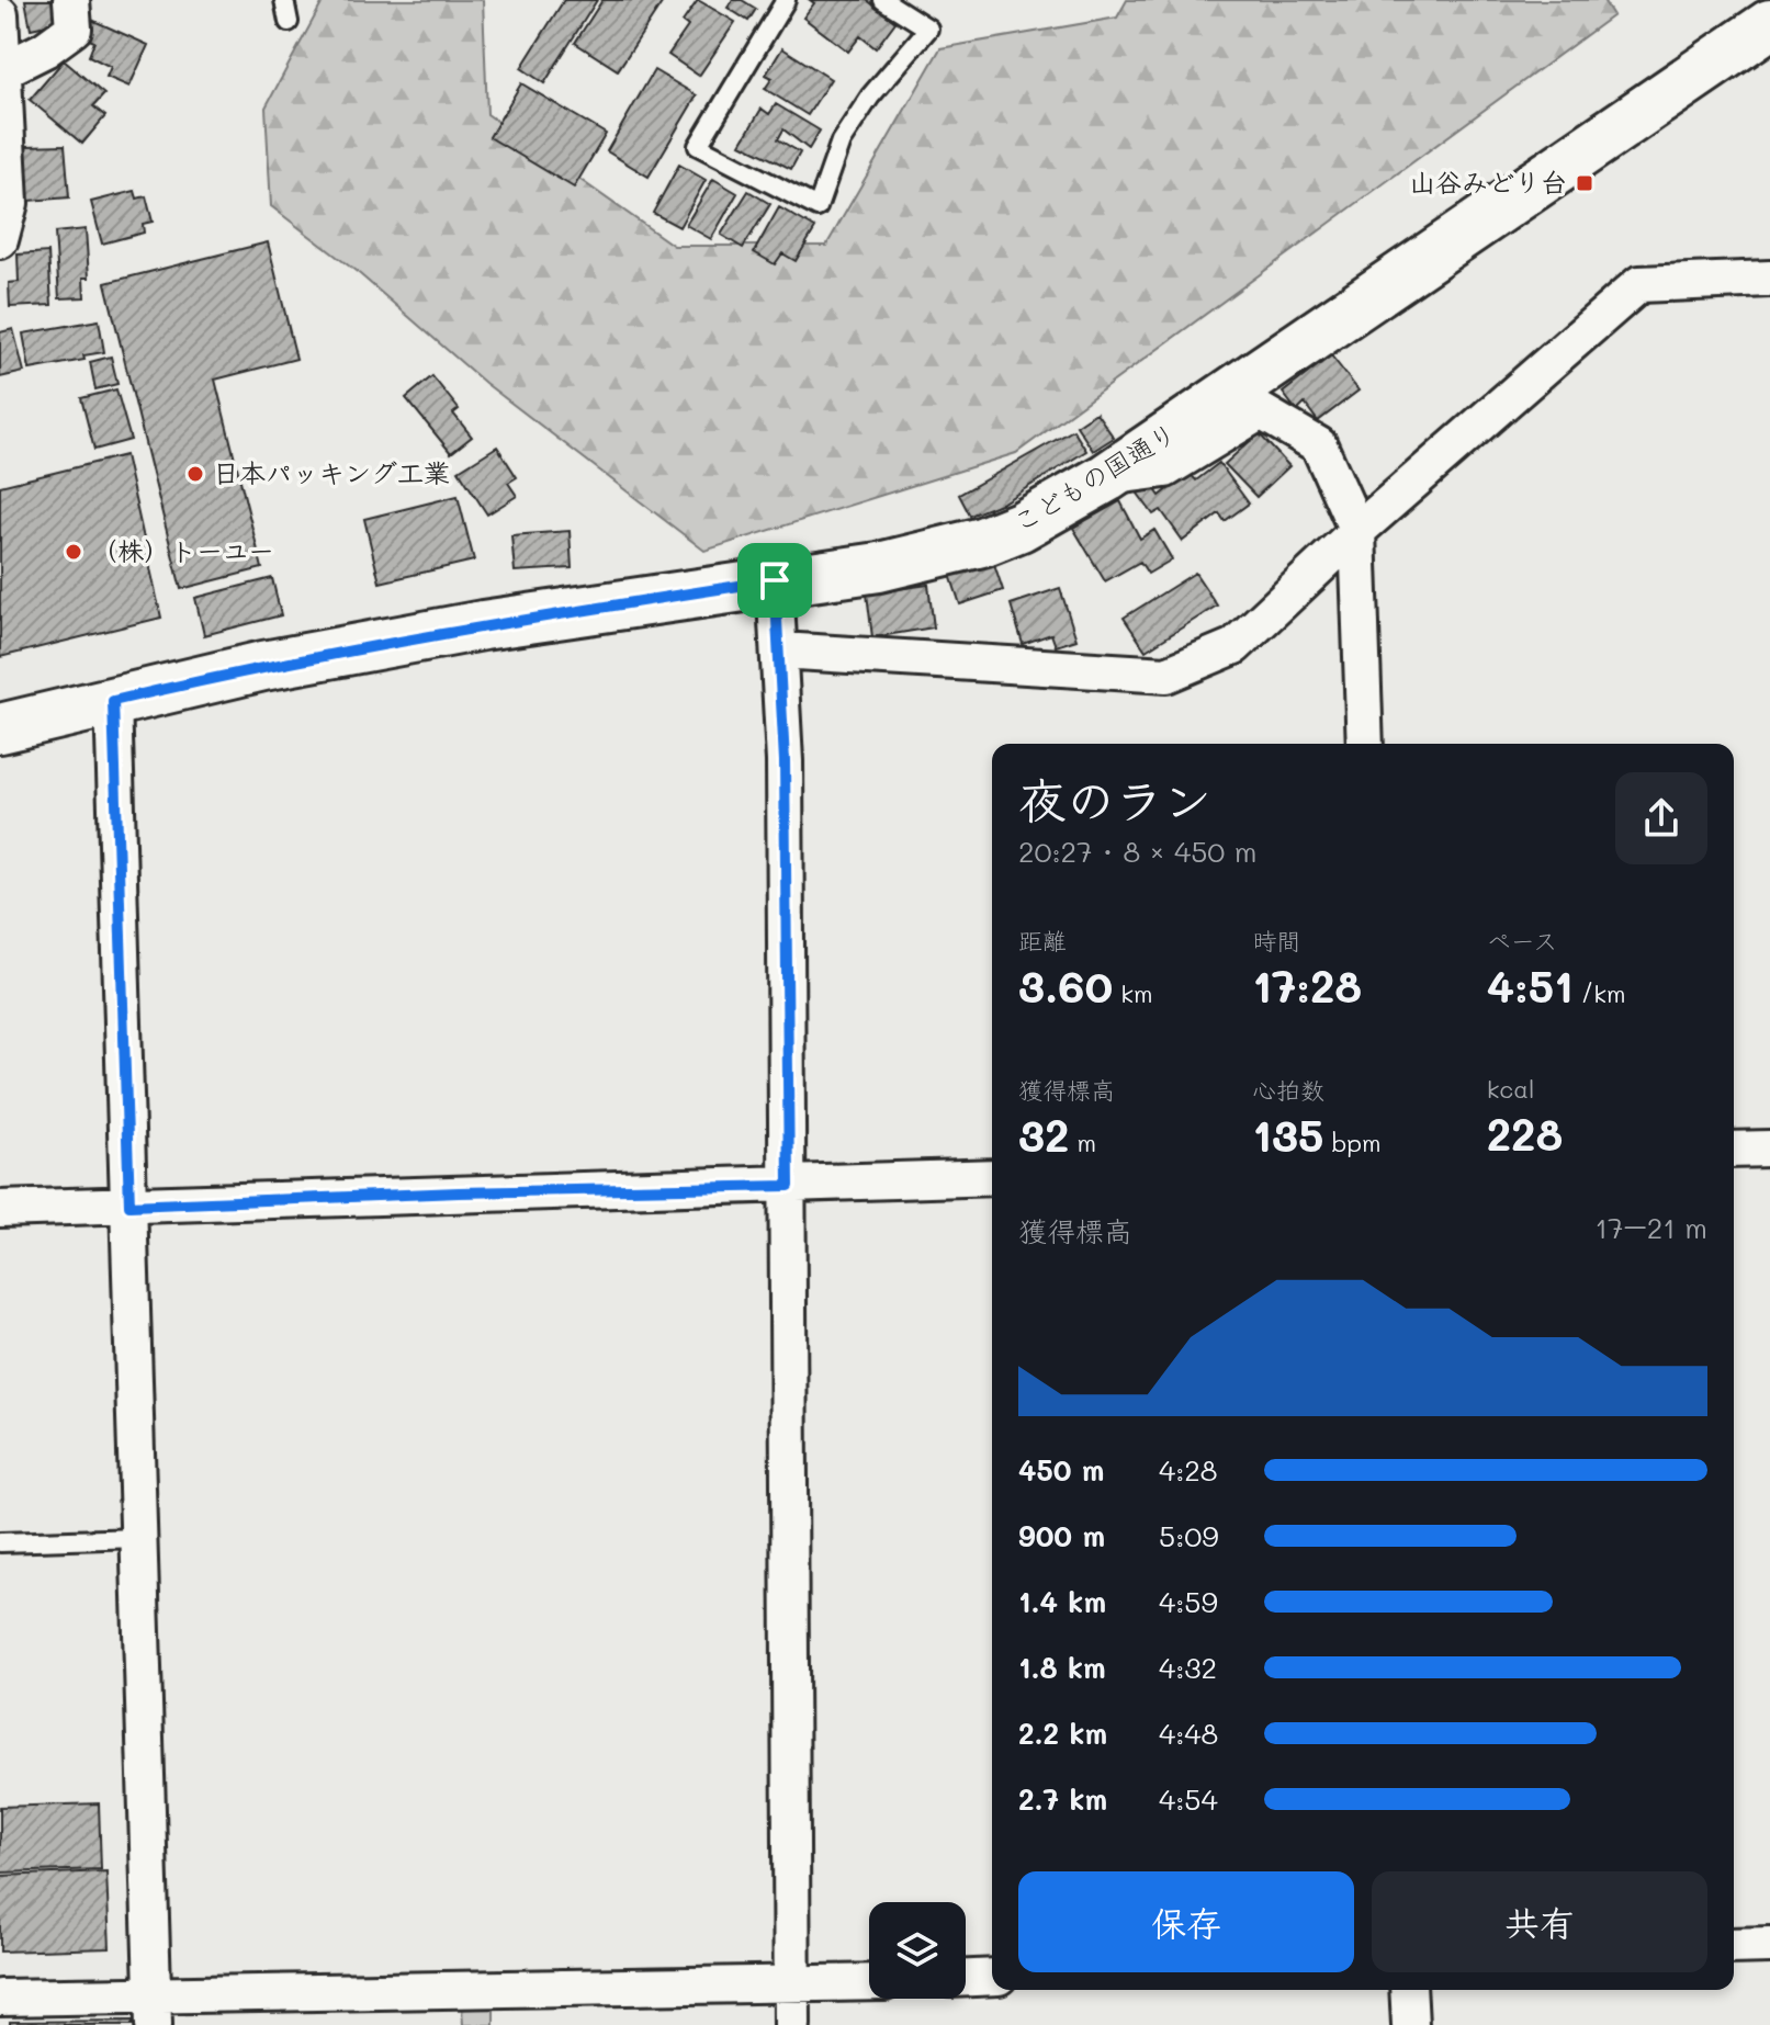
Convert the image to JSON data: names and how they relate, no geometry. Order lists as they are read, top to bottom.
{
  "streets": {
    "main road": ["こどもの国通り"]
  },
  "places": {
    "transit": ["山谷みどり台"],
    "other": ["日本パッキング工業", "（株）トーユー"]
  },
  "page": {
    "heading": ["夜のラン", "20:27 · 8 × 450 m"],
    "stats": [
      ["距離", "3.60 km"],
      ["時間", "17:28"],
      ["ペース", "4:51 /km"],
      ["獲得標高", "32 m"],
      ["心拍数", "135 bpm"],
      ["kcal", "228"]
    ],
    "chart": ["獲得標高", "17–21 m"],
    "list": [
      {
        "name": "450 m",
        "note": "4:28"
      },
      {
        "name": "900 m",
        "note": "5:09"
      },
      {
        "name": "1.4 km",
        "note": "4:59"
      },
      {
        "name": "1.8 km",
        "note": "4:32"
      },
      {
        "name": "2.2 km",
        "note": "4:48"
      },
      {
        "name": "2.7 km",
        "note": "4:54"
      }
    ],
    "buttons": ["保存", "共有"]
  }
}
